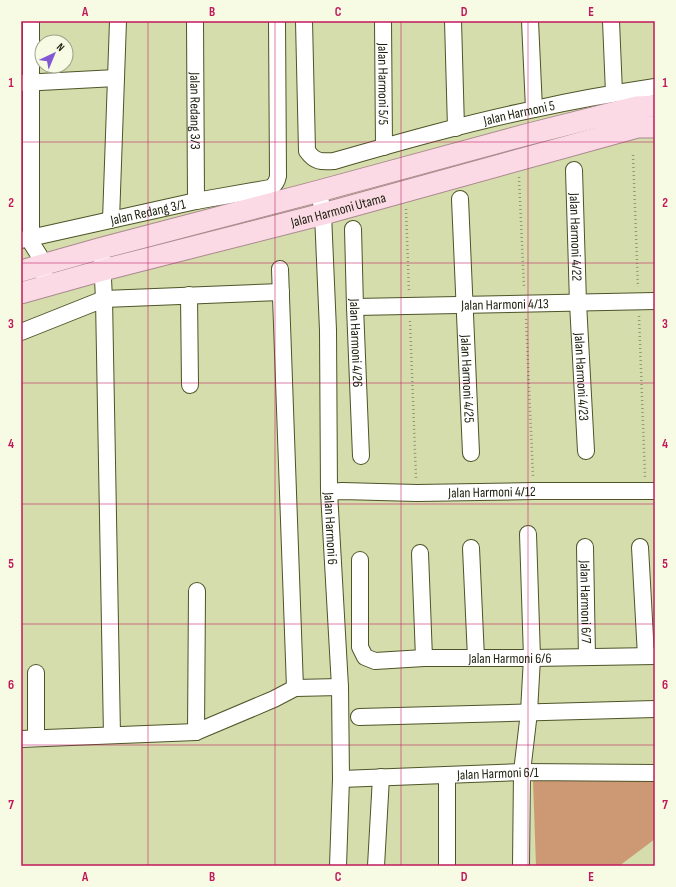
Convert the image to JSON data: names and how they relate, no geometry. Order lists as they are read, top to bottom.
{
  "streets": {
    "main road": ["Jalan Harmoni Utama"],
    "street": [
      "Jalan Harmoni 5/5",
      "Jalan Redang 3/3",
      "Jalan Harmoni 5",
      "Jalan Redang 3/1",
      "Jalan Harmoni 4/22",
      "Jalan Harmoni 4/13",
      "Jalan Harmoni 4/26",
      "Jalan Harmoni 4/23",
      "Jalan Harmoni 4/25",
      "Jalan Harmoni 4/12",
      "Jalan Harmoni 6",
      "Jalan Harmoni 6/7",
      "Jalan Harmoni 6/6",
      "Jalan Harmoni 6/1"
    ]
  },
  "crossings": [
    ["Jalan Harmoni 5/5", "Jalan Harmoni 5"],
    ["Jalan Redang 3/3", "Jalan Redang 3/1"],
    ["Jalan Harmoni Utama", "Jalan Harmoni 6"],
    ["Jalan Harmoni 4/22", "Jalan Harmoni 4/13"],
    ["Jalan Harmoni 4/22", "Jalan Harmoni 4/23"],
    ["Jalan Harmoni 4/13", "Jalan Harmoni 4/26"],
    ["Jalan Harmoni 4/13", "Jalan Harmoni 4/23"],
    ["Jalan Harmoni 4/13", "Jalan Harmoni 4/25"],
    ["Jalan Harmoni 4/12", "Jalan Harmoni 6"],
    ["Jalan Harmoni 6", "Jalan Harmoni 6/1"],
    ["Jalan Harmoni 6/7", "Jalan Harmoni 6/6"]
  ],
  "north": "top right",
  "grid": {
    "columns": [
      "A",
      "B",
      "C",
      "D",
      "E"
    ],
    "rows": [
      "1",
      "2",
      "3",
      "4",
      "5",
      "6",
      "7"
    ]
  }
}
